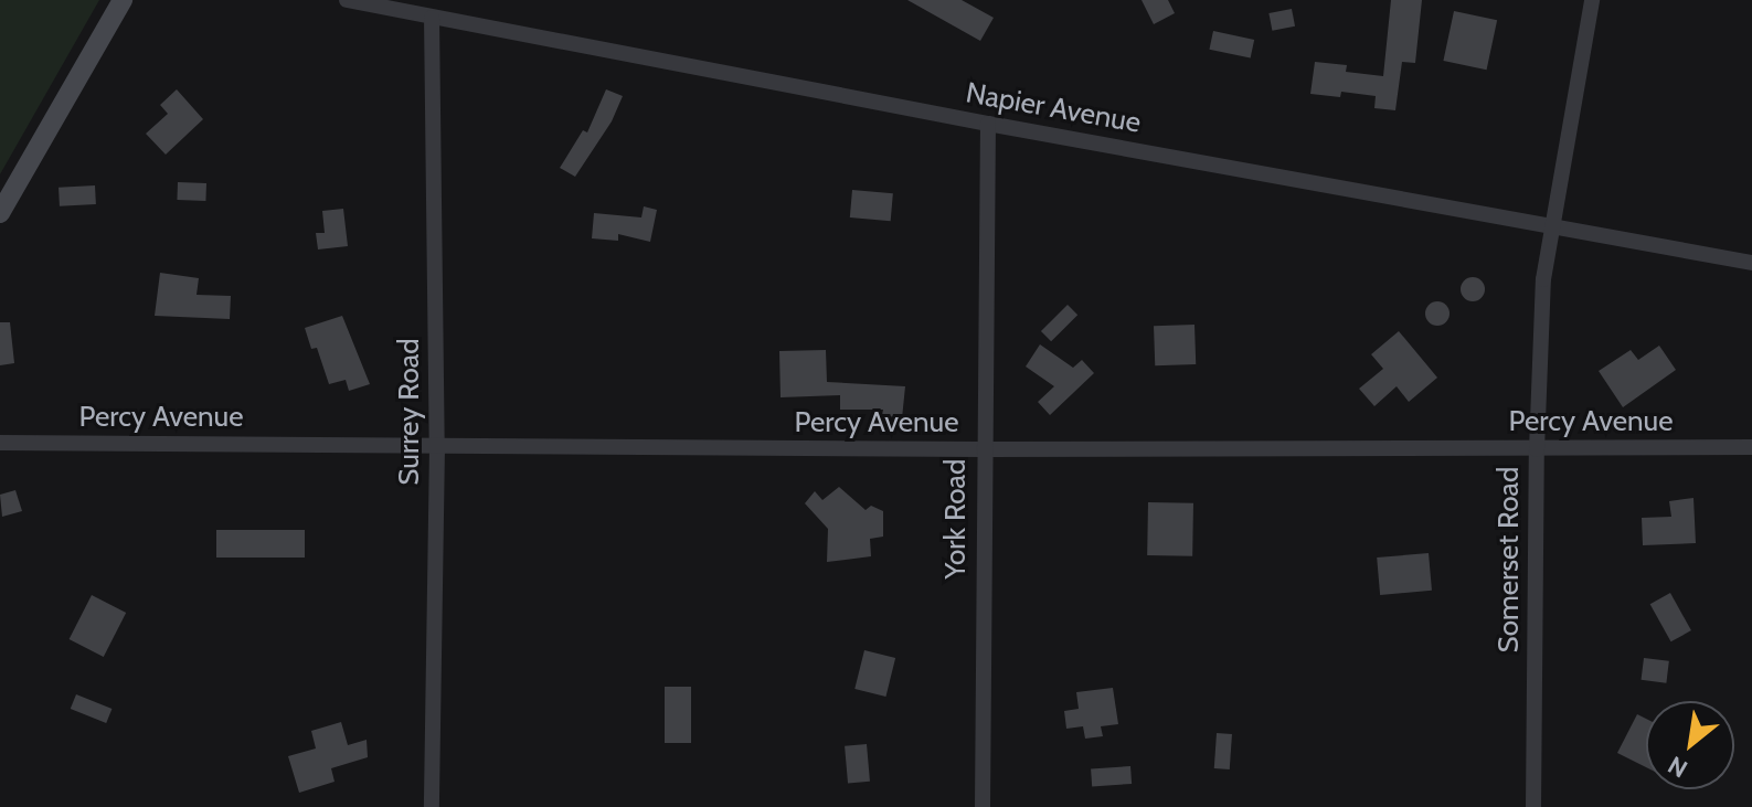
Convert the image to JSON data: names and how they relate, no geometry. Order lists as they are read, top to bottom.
{
  "streets": {
    "street": [
      "Napier Avenue",
      "Surrey Road",
      "Percy Avenue",
      "York Road",
      "Somerset Road"
    ]
  },
  "crossings": [
    ["Napier Avenue", "Surrey Road"],
    ["Napier Avenue", "York Road"],
    ["Napier Avenue", "Somerset Road"],
    ["Surrey Road", "Percy Avenue"],
    ["Percy Avenue", "York Road"],
    ["Percy Avenue", "Somerset Road"]
  ],
  "north": "bottom left"
}
